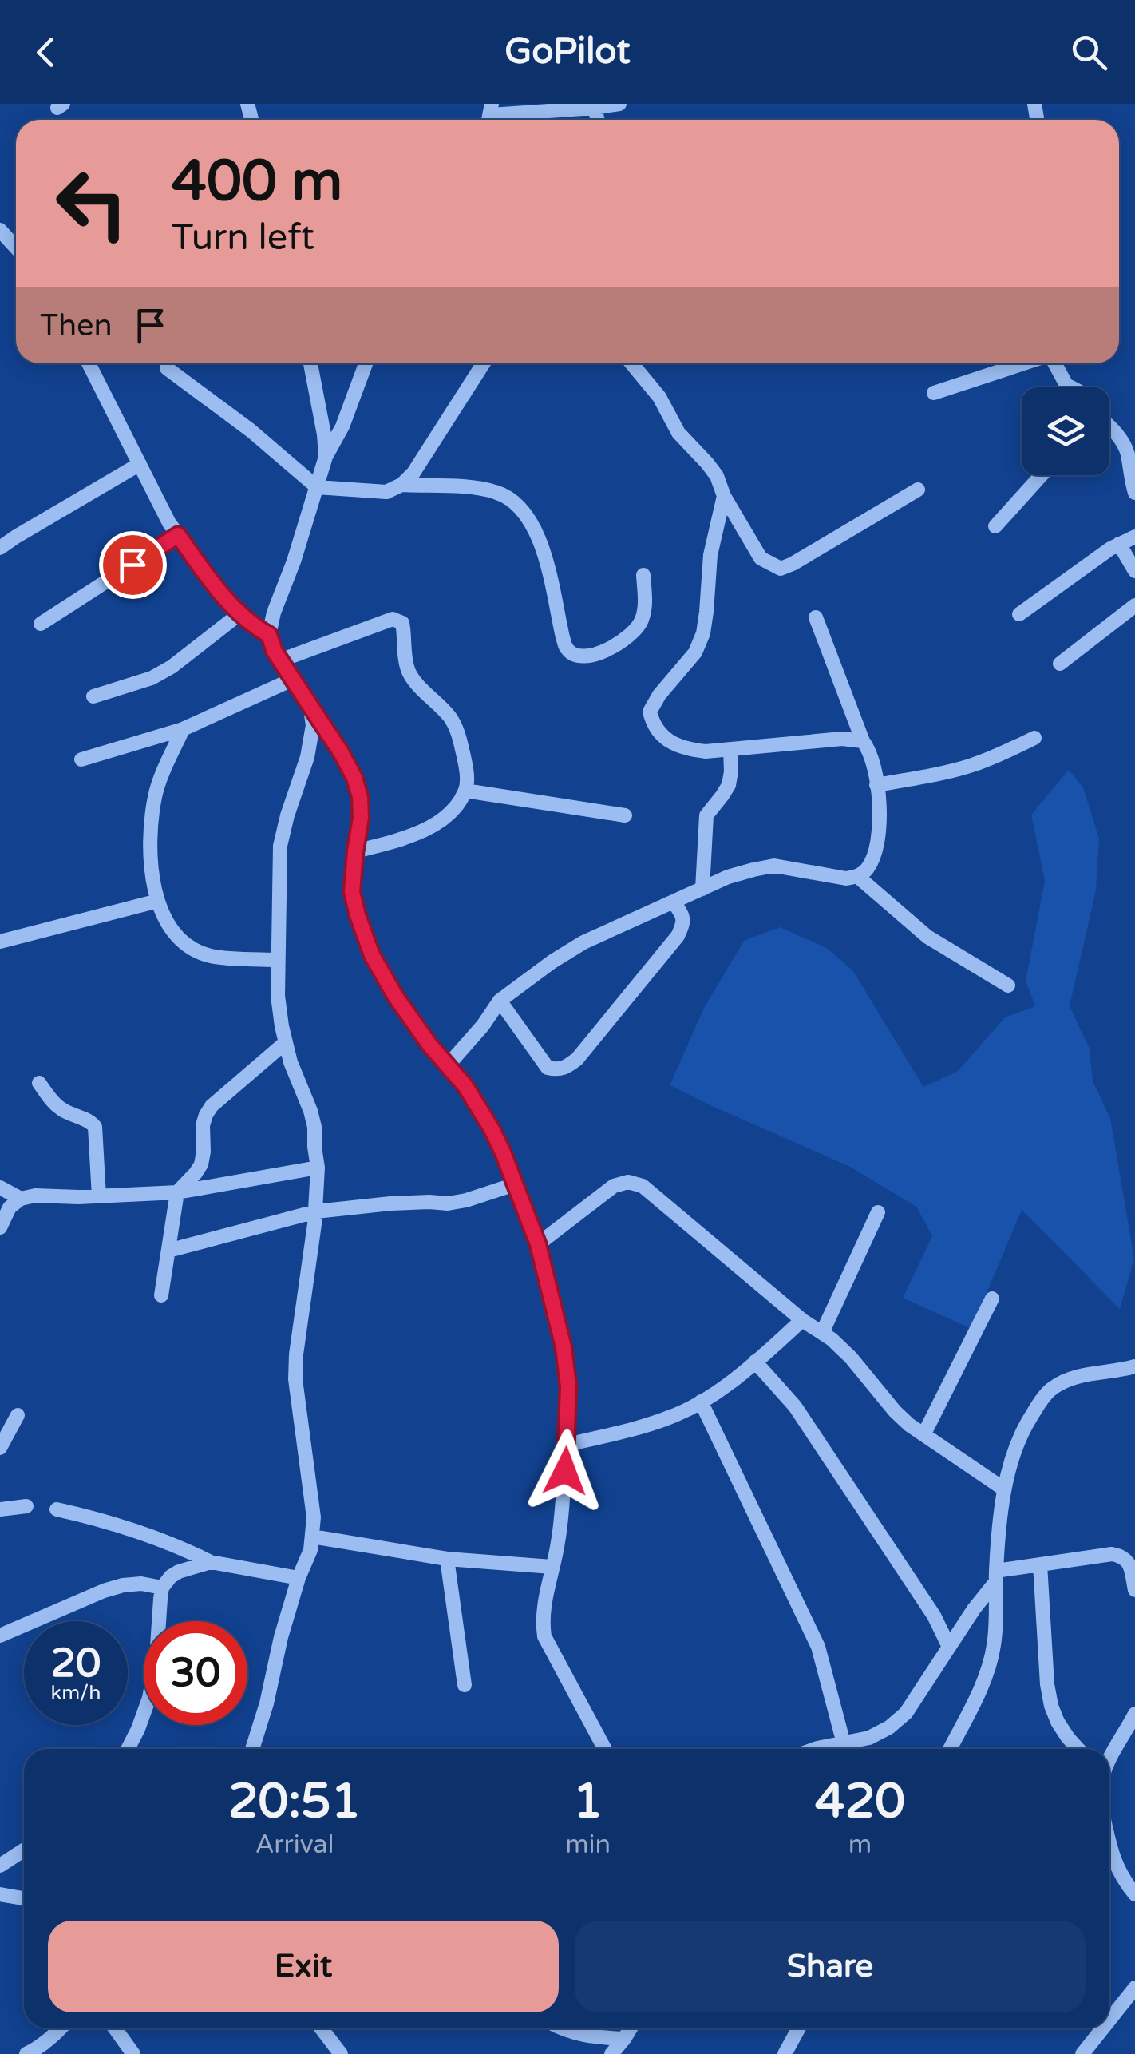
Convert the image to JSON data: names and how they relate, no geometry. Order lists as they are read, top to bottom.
{
  "page": {
    "header": "GoPilot",
    "turn": ["400 m", "Turn left"],
    "then": "Then",
    "speed": "20 km/h",
    "limit": "30",
    "eta": [
      "20:51",
      "Arrival",
      "1",
      "min",
      "420",
      "m"
    ],
    "buttons": ["Exit", "Share"]
  }
}
